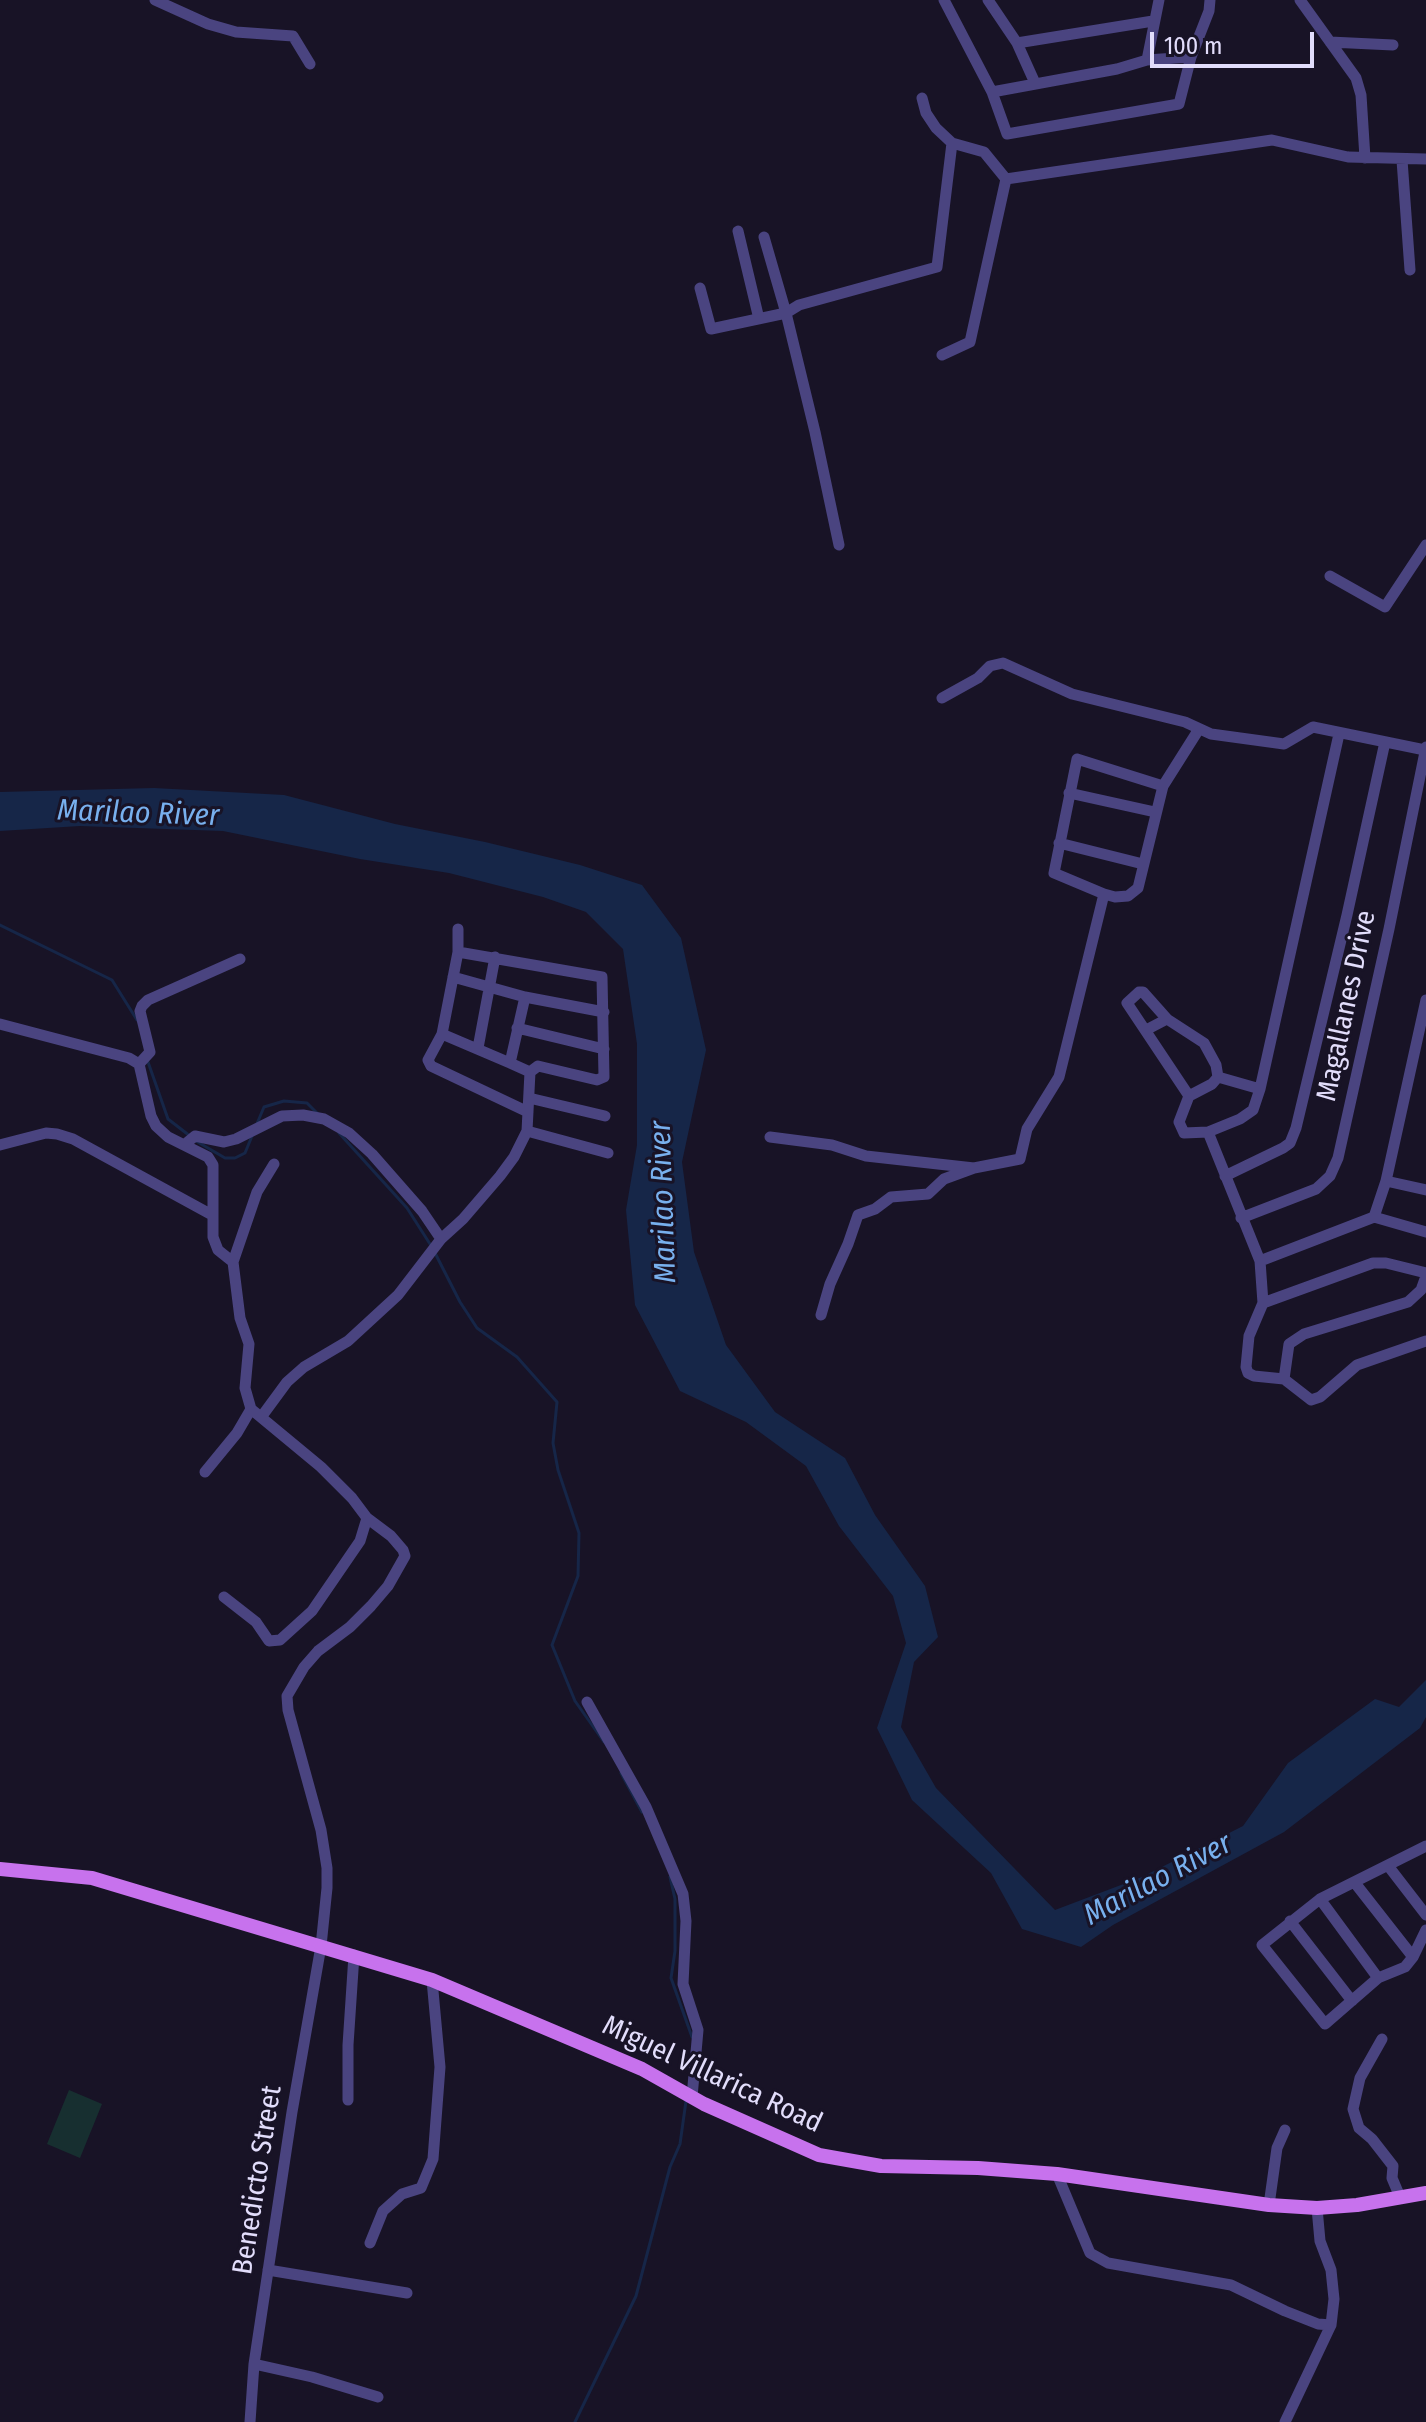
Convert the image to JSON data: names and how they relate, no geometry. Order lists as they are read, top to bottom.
{
  "streets": {
    "main road": ["Miguel Villarica Road"],
    "street": ["Magallanes Drive", "Benedicto Street"]
  },
  "crossings": [
    ["Miguel Villarica Road", "Benedicto Street"]
  ],
  "water": ["Marilao River"],
  "scale_bar": "100 m"
}
